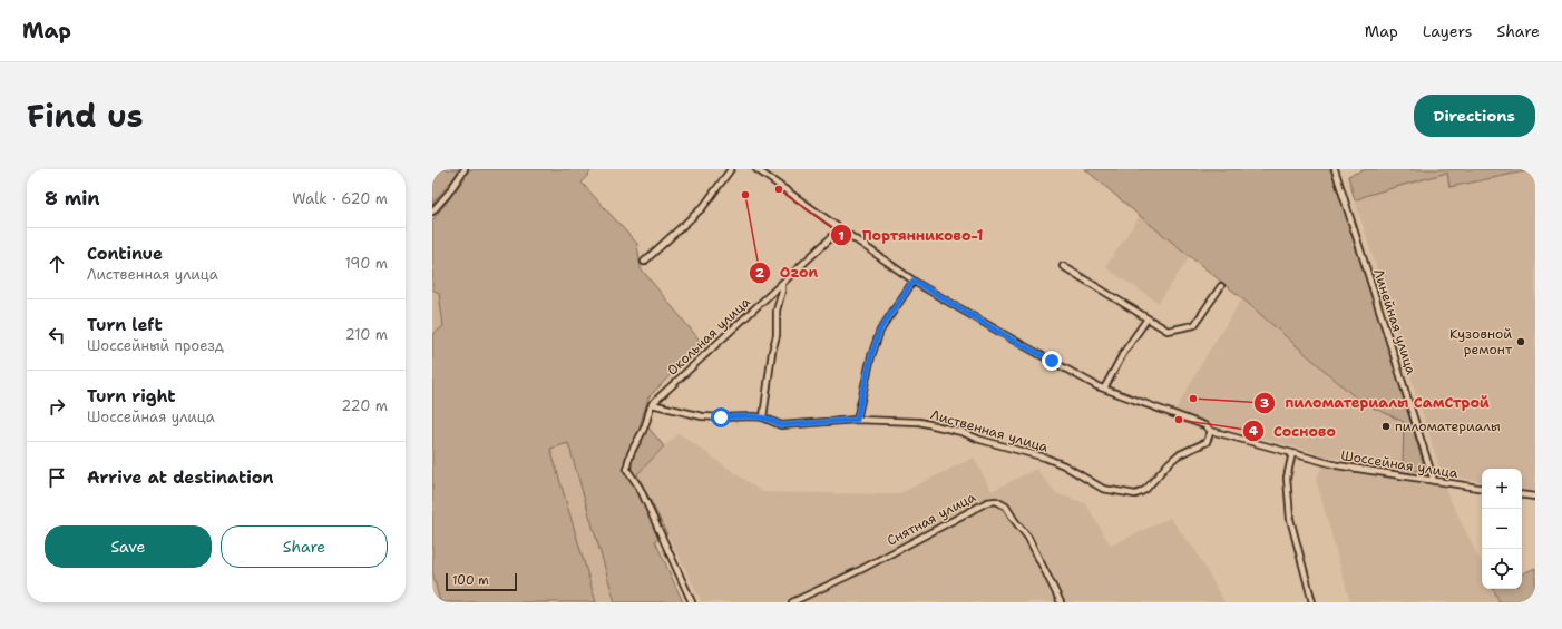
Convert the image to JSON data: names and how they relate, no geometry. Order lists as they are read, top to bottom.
{
  "streets": {
    "street": [
      "Линейная улица",
      "Окольная улица",
      "Лиственная улица",
      "Шоссейная улица",
      "Снятная улица"
    ]
  },
  "crossings": [
    ["Линейная улица", "Шоссейная улица"],
    ["Окольная улица", "Лиственная улица"],
    ["Окольная улица", "Шоссейная улица"],
    ["Лиственная улица", "Шоссейная улица"]
  ],
  "places": [
    "Портянниково-1",
    "Ozon",
    "Кузовной ремонт",
    "пиломатериалы СамСтрой",
    "Сосново",
    "пиломатериалы"
  ],
  "scale_bar": "100 m",
  "page": {
    "header": "Map",
    "nav": ["Map", "Layers", "Share"],
    "title": "Find us",
    "buttons": [
      "Directions",
      ["Save", "Share"]
    ],
    "heading": ["8 min", "Walk · 620 m"],
    "list": [
      ["Continue", "Лиственная улица", "190 m"],
      ["Turn left", "Шоссейный проезд", "210 m"],
      ["Turn right", "Шоссейная улица", "220 m"],
      "Arrive at destination"
    ],
    "map_buttons": ["+", "−"],
    "scale": "100 m"
  }
}
